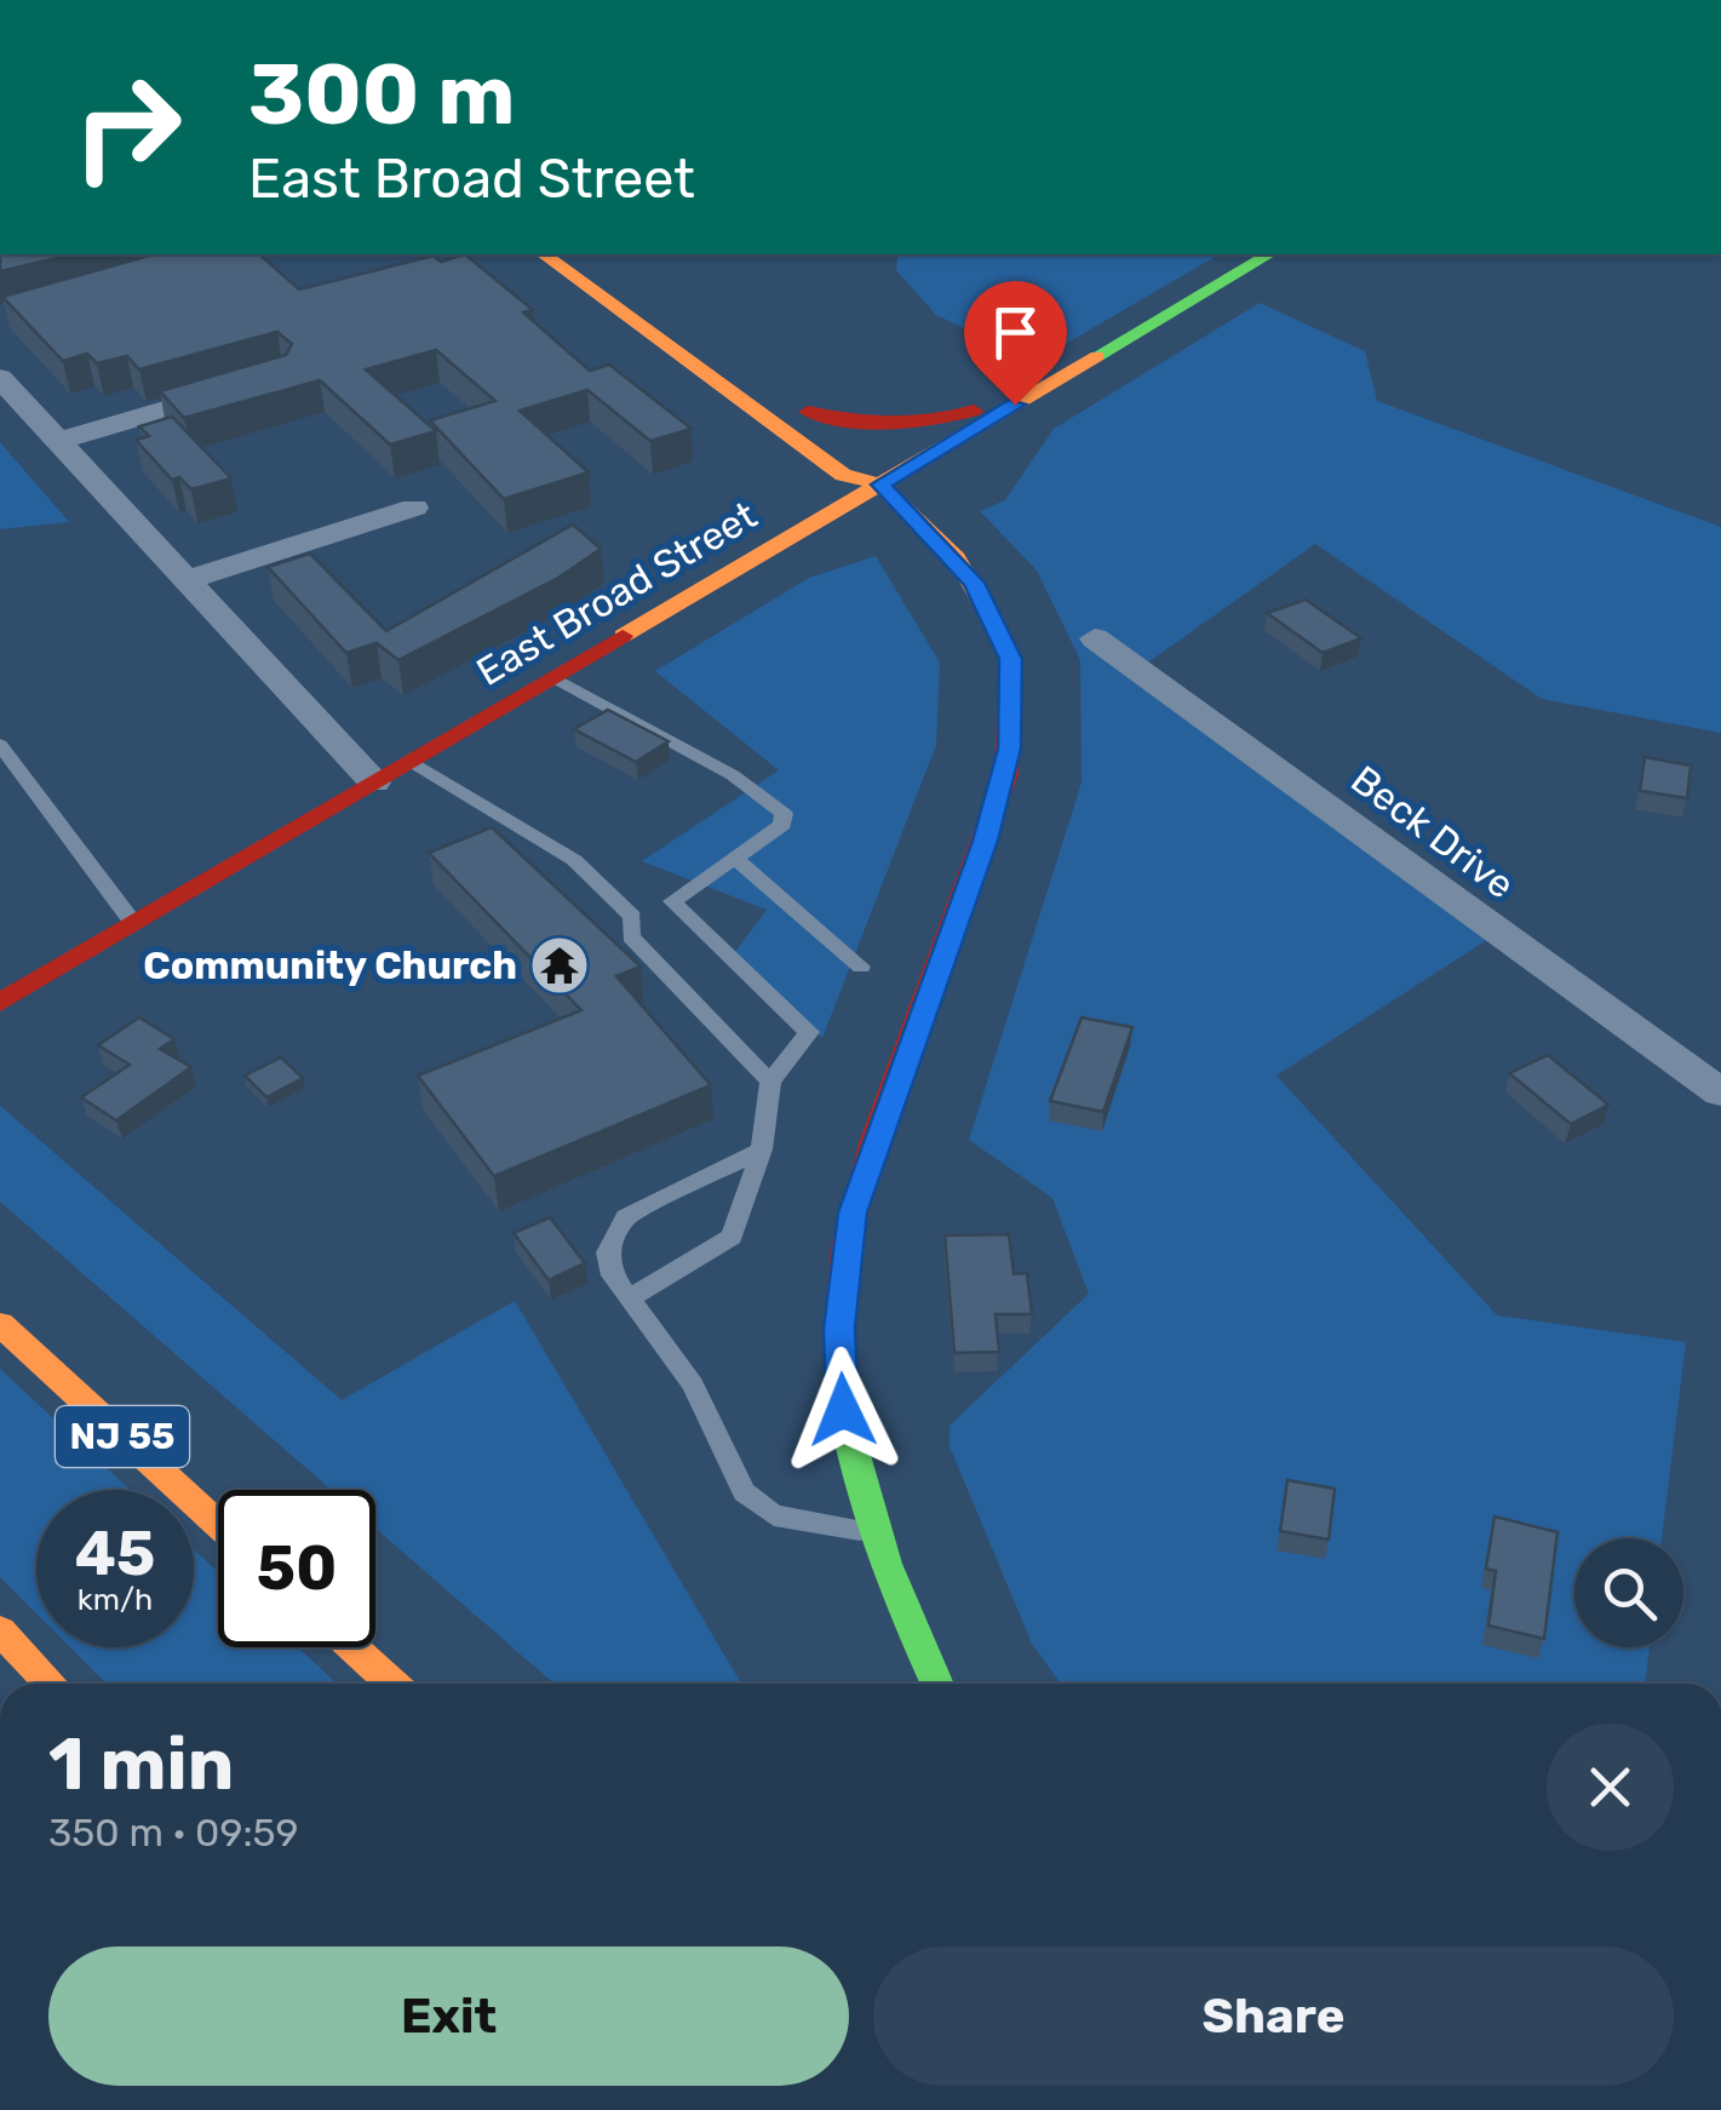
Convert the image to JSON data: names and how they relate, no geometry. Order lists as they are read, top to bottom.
{
  "streets": {
    "main road": ["East Broad Street", "NJ 55"],
    "street": ["Beck Drive"]
  },
  "places": {
    "temple": ["Community Church"]
  },
  "page": {
    "turn": ["300 m", "East Broad Street"],
    "speed": "45 km/h",
    "limit": "50",
    "heading": ["1 min", "350 m · 09:59"],
    "buttons": ["Exit", "Share"]
  }
}
